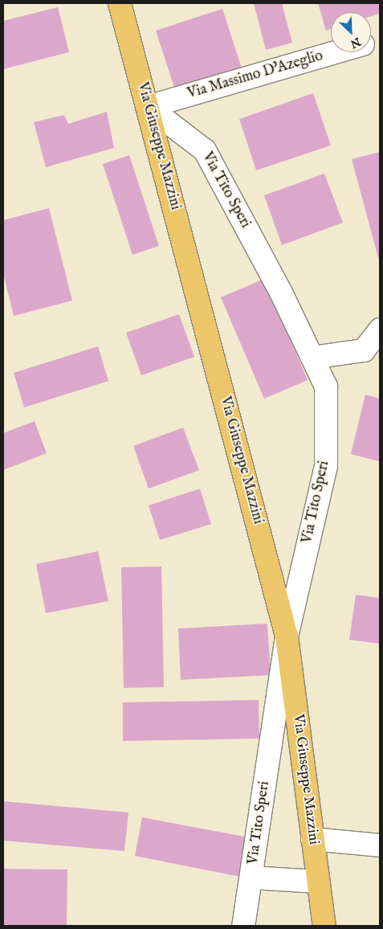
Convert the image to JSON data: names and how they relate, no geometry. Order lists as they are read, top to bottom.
{
  "streets": {
    "main road": ["Via Giuseppe Mazzini"],
    "street": ["Via Massimo D'Azeglio", "Via Tito Speri"]
  },
  "crossings": [
    ["Via Massimo D'Azeglio", "Via Giuseppe Mazzini"],
    ["Via Massimo D'Azeglio", "Via Tito Speri"],
    ["Via Giuseppe Mazzini", "Via Tito Speri"]
  ],
  "north": "bottom right"
}
